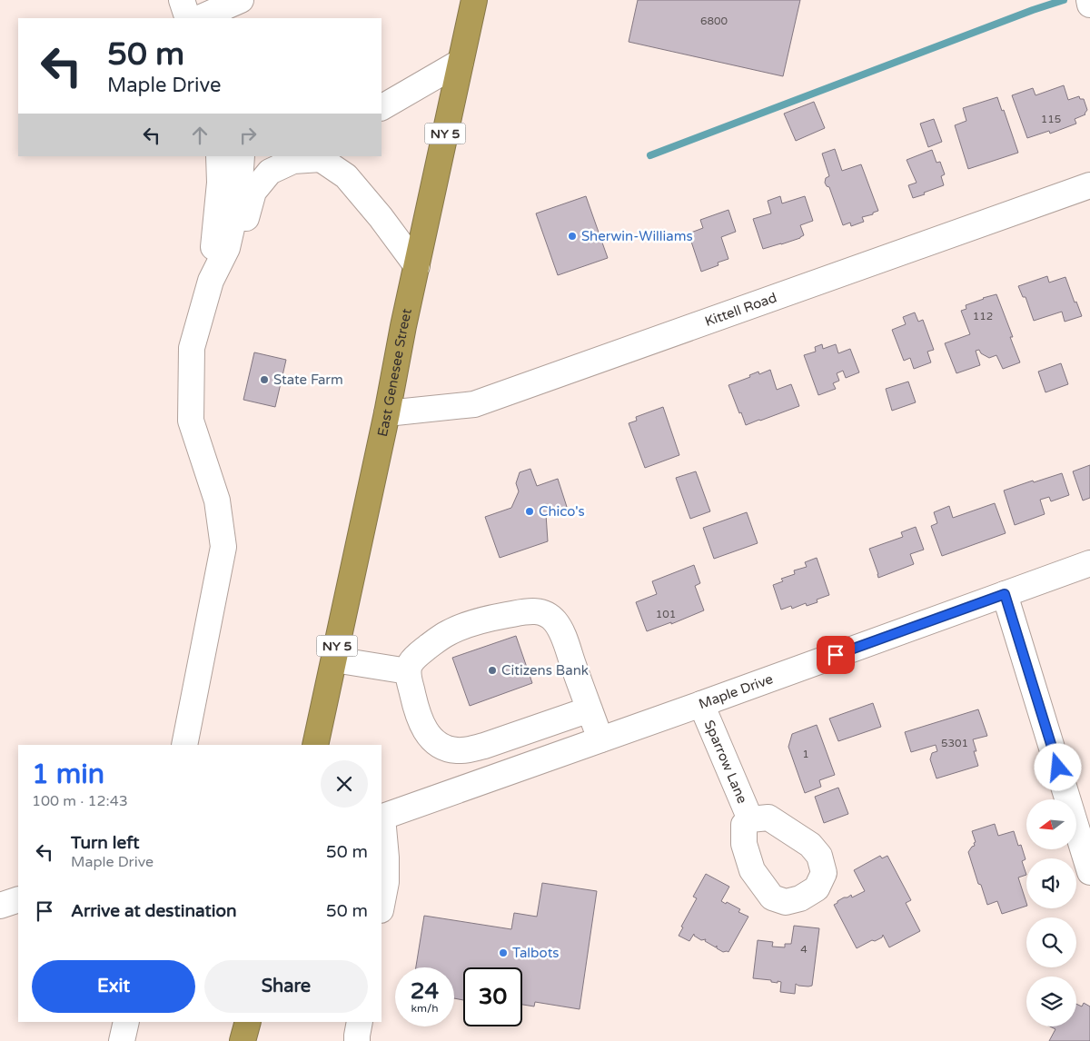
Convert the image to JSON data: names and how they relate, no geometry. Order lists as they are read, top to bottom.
{
  "streets": {
    "highway": ["NY 5", "East Genesee Street"],
    "street": ["Kittell Road", "Maple Drive", "Sparrow Lane"]
  },
  "crossings": [
    ["Kittell Road", "East Genesee Street"],
    ["Maple Drive", "Sparrow Lane"]
  ],
  "places": [
    "Sherwin-Williams",
    "State Farm",
    "Chico's",
    "Citizens Bank",
    "Talbots"
  ],
  "house_numbers": [
    "6800",
    "115",
    "112",
    "101",
    "5301",
    "1",
    "4"
  ],
  "north": "left",
  "page": {
    "turn": ["50 m", "Maple Drive"],
    "heading": ["1 min", "100 m · 12:43"],
    "list": [
      {
        "name": "Turn left",
        "note": "Maple Drive",
        "value": "50 m"
      },
      {
        "name": "Arrive at destination",
        "value": "50 m"
      }
    ],
    "buttons": ["Exit", "Share"],
    "speed": "24 km/h",
    "limit": "30"
  }
}
